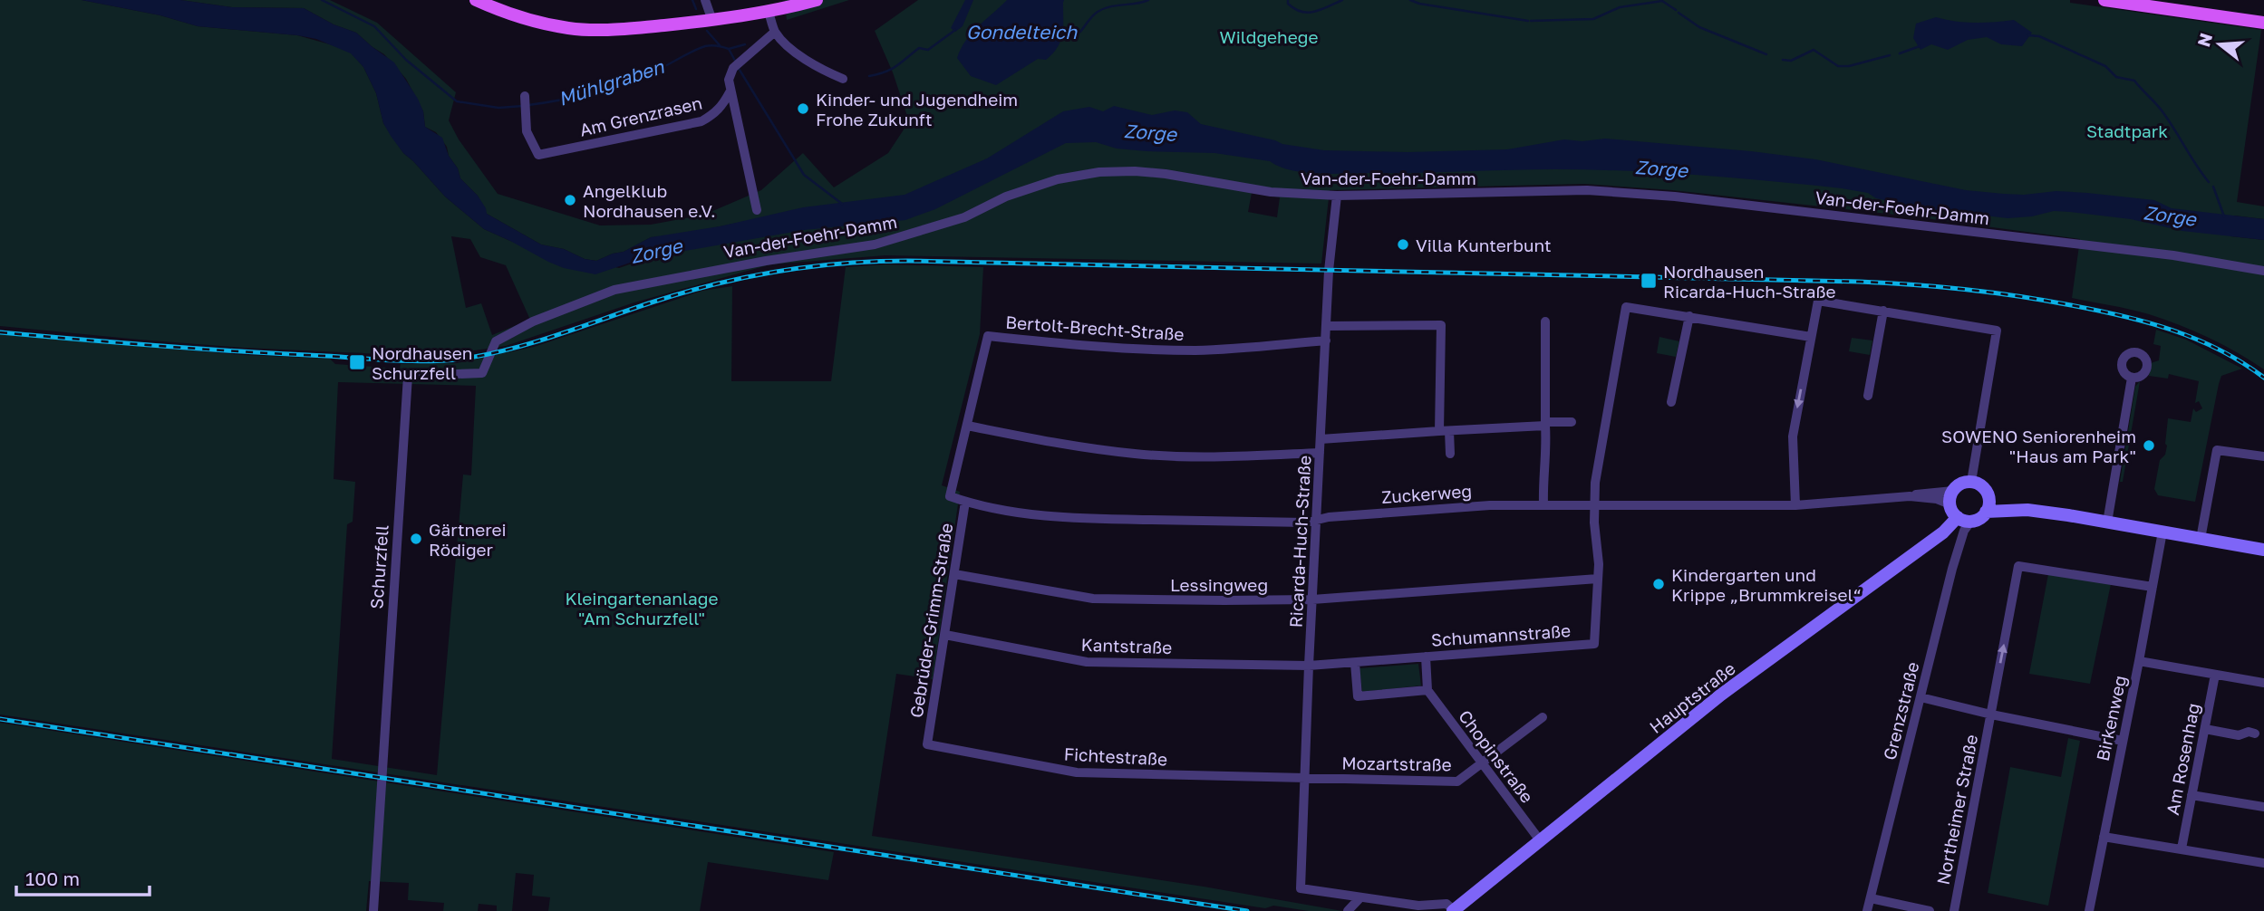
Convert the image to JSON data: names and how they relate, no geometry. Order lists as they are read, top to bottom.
{
  "streets": {
    "street": [
      "Am Grenzrasen",
      "Van-der-Foehr-Damm",
      "Bertolt-Brecht-Straße",
      "Zuckerweg",
      "Ricarda-Huch-Straße",
      "Schurzfell",
      "Lessingweg",
      "Gebrüder-Grimm-Straße",
      "Schumannstraße",
      "Kantstraße",
      "Hauptstraße",
      "Grenzstraße",
      "Birkenweg",
      "Fichtestraße",
      "Chopinstraße",
      "Am Rosenhag",
      "Mozartstraße",
      "Northeimer Straße"
    ]
  },
  "crossings": [
    ["Van-der-Foehr-Damm", "Ricarda-Huch-Straße"],
    ["Van-der-Foehr-Damm", "Schurzfell"],
    ["Bertolt-Brecht-Straße", "Zuckerweg"],
    ["Bertolt-Brecht-Straße", "Ricarda-Huch-Straße"],
    ["Zuckerweg", "Ricarda-Huch-Straße"],
    ["Zuckerweg", "Gebrüder-Grimm-Straße"],
    ["Zuckerweg", "Schumannstraße"],
    ["Zuckerweg", "Hauptstraße"],
    ["Zuckerweg", "Grenzstraße"],
    ["Ricarda-Huch-Straße", "Lessingweg"],
    ["Ricarda-Huch-Straße", "Schumannstraße"],
    ["Ricarda-Huch-Straße", "Kantstraße"],
    ["Ricarda-Huch-Straße", "Fichtestraße"],
    ["Ricarda-Huch-Straße", "Mozartstraße"],
    ["Lessingweg", "Gebrüder-Grimm-Straße"],
    ["Lessingweg", "Schumannstraße"],
    ["Gebrüder-Grimm-Straße", "Kantstraße"],
    ["Gebrüder-Grimm-Straße", "Fichtestraße"],
    ["Schumannstraße", "Kantstraße"],
    ["Hauptstraße", "Grenzstraße"],
    ["Hauptstraße", "Chopinstraße"],
    ["Grenzstraße", "Northeimer Straße"],
    ["Birkenweg", "Northeimer Straße"],
    ["Fichtestraße", "Mozartstraße"],
    ["Chopinstraße", "Mozartstraße"]
  ],
  "water": ["Gondelteich", "Mühlgraben", "Zorge"],
  "parks": ["Wildgehege", "Stadtpark", "Kleingartenanlage \"Am Schurzfell\""],
  "places": {
    "other": [
      "Kinder- und Jugendheim Frohe Zukunft",
      "Angelklub Nordhausen e.V.",
      "Villa Kunterbunt",
      "SOWENO Seniorenheim \"Haus am Park\"",
      "Gärtnerei Rödiger",
      "Kindergarten und Krippe „Brummkreisel“"
    ],
    "transit": ["Nordhausen Ricarda-Huch-Straße", "Nordhausen Schurzfell"]
  },
  "scale_bar": "100 m",
  "north": "left"
}
